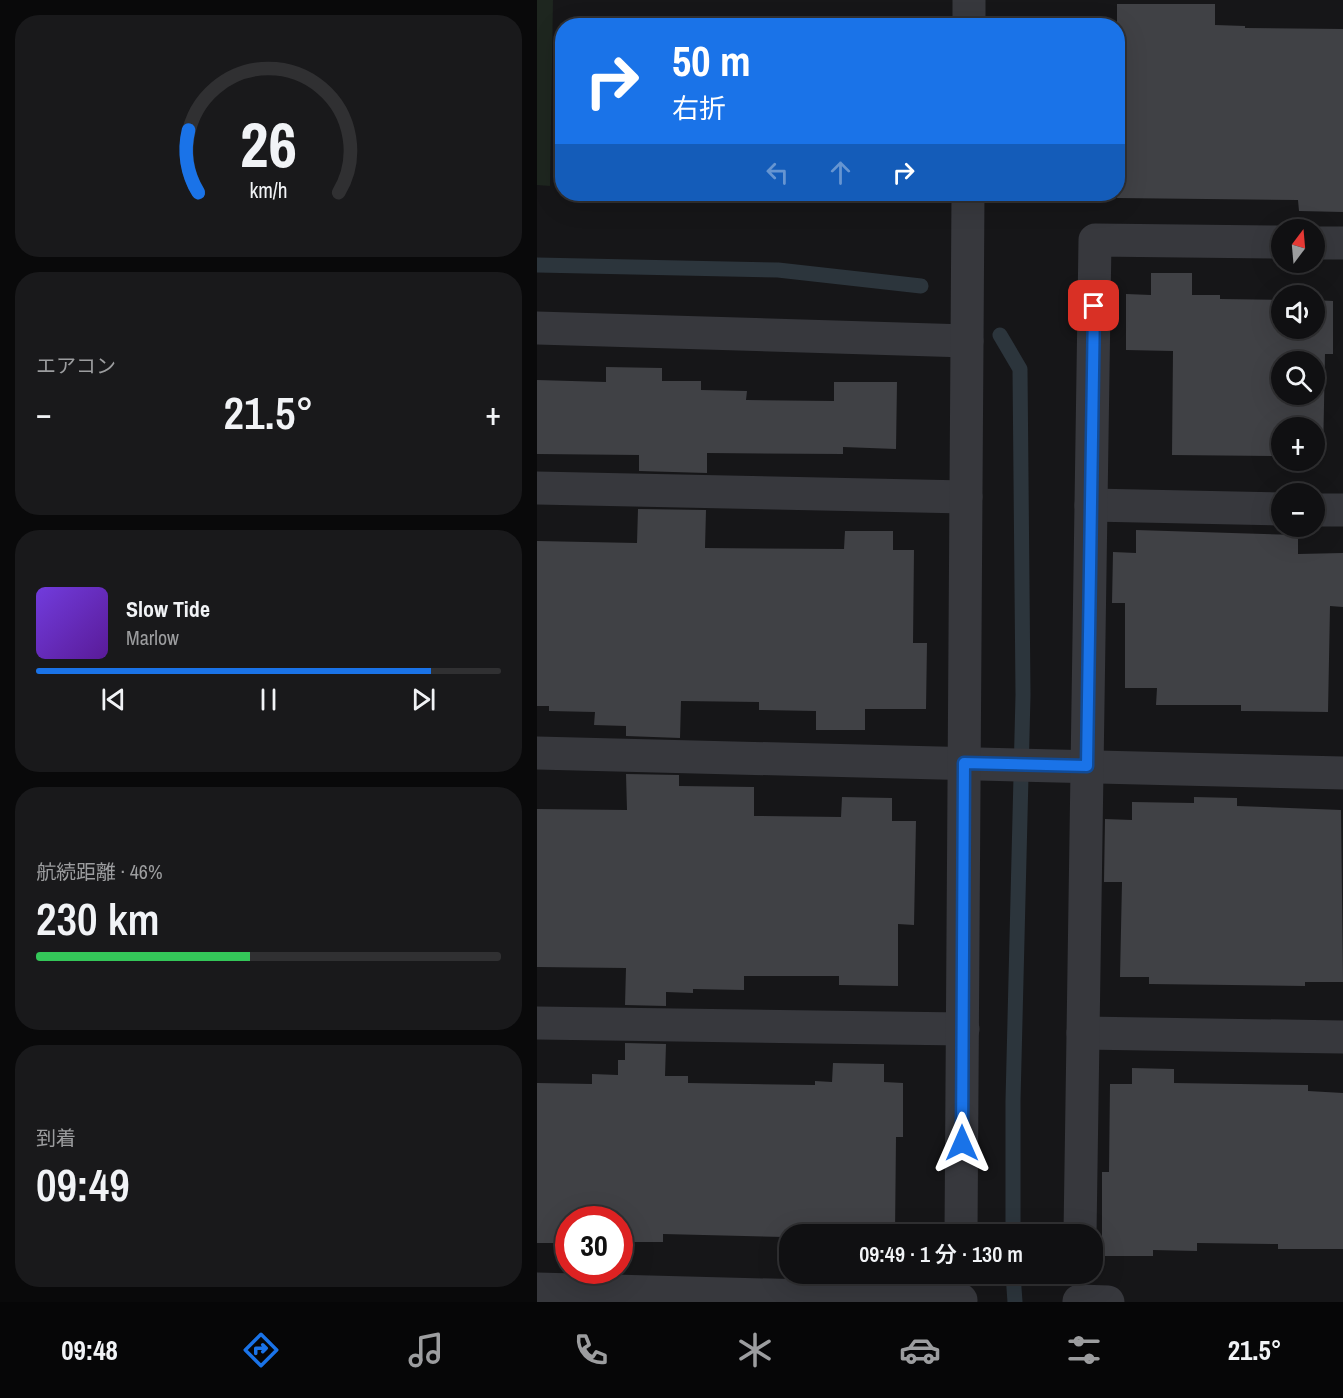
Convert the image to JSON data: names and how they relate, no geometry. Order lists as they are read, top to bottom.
{
  "north": "top",
  "page": {
    "turn": ["50 m", "右折"],
    "map_buttons": ["+", "−"],
    "tile": [
      "エアコン",
      ["航続距離 · 46%", "230 km"],
      ["到着", "09:49"]
    ],
    "heat": ["−", "21.5°", "+"],
    "song": ["Slow Tide", "Marlow"],
    "limit": "30",
    "trip": "09:49 · 1 分 · 130 m",
    "tabs": ["09:48", "21.5°"],
    "gauge": ["26", "km/h"]
  }
}
